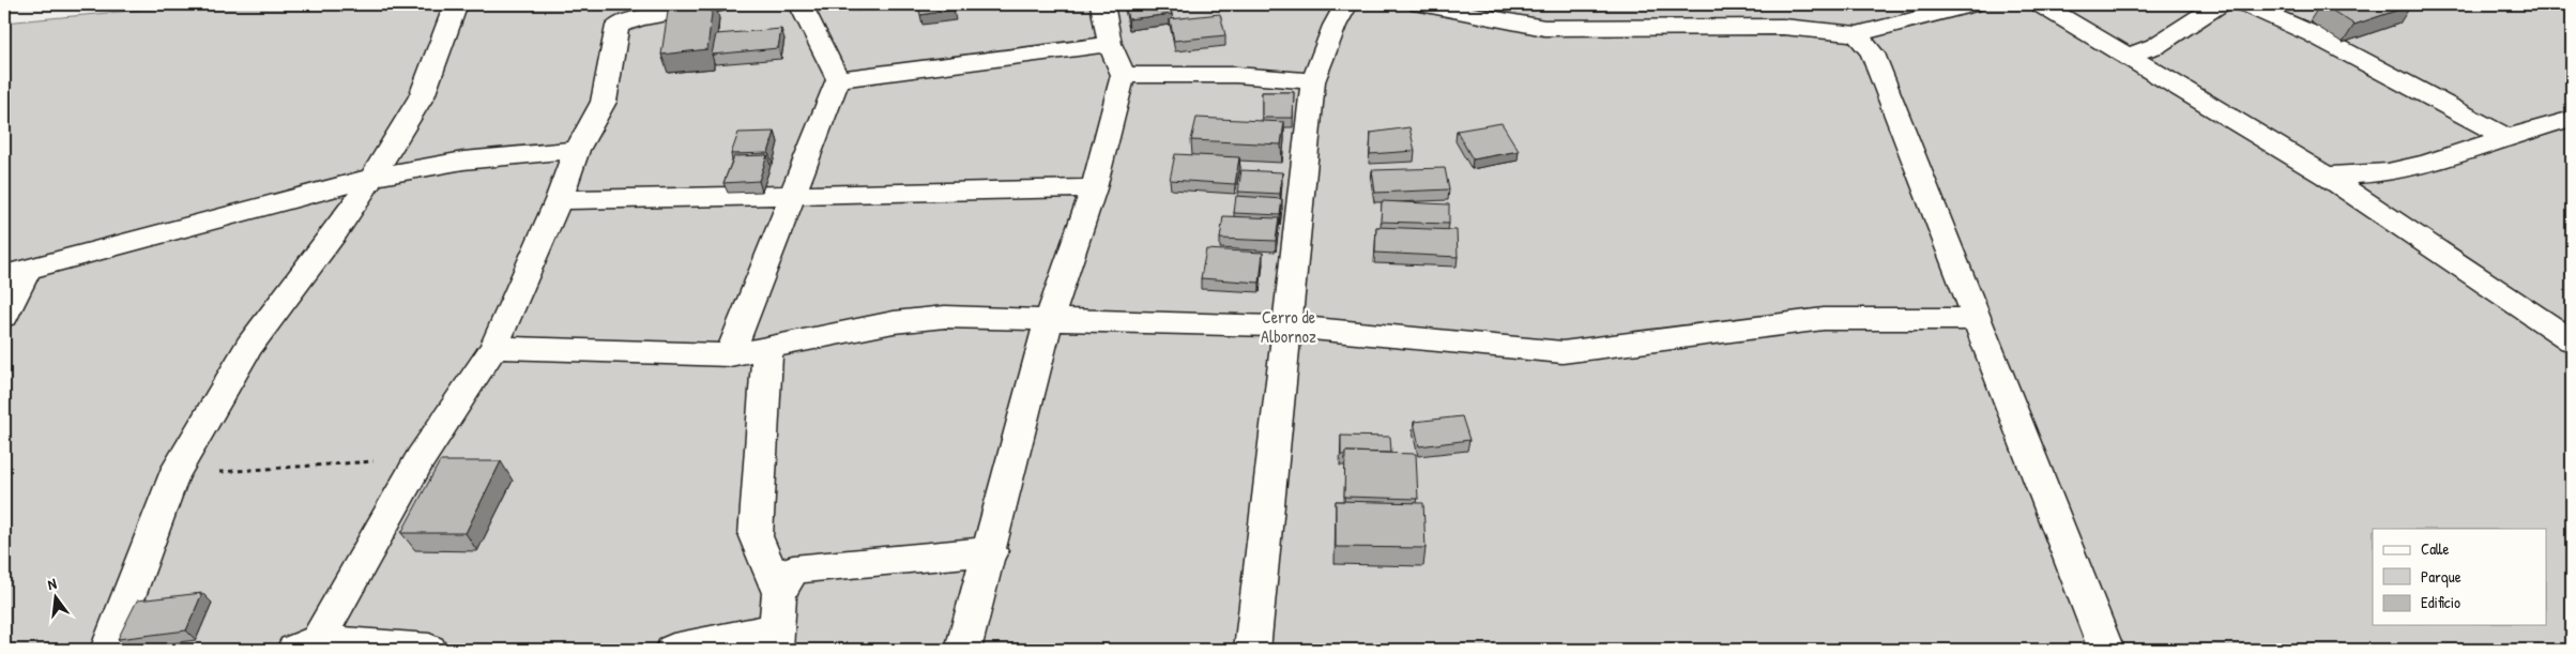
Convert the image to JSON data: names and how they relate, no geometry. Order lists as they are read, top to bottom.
{
  "parks": ["Cerro de Albornoz"],
  "legend": ["Calle", "Parque", "Edificio"],
  "north": "top"
}
